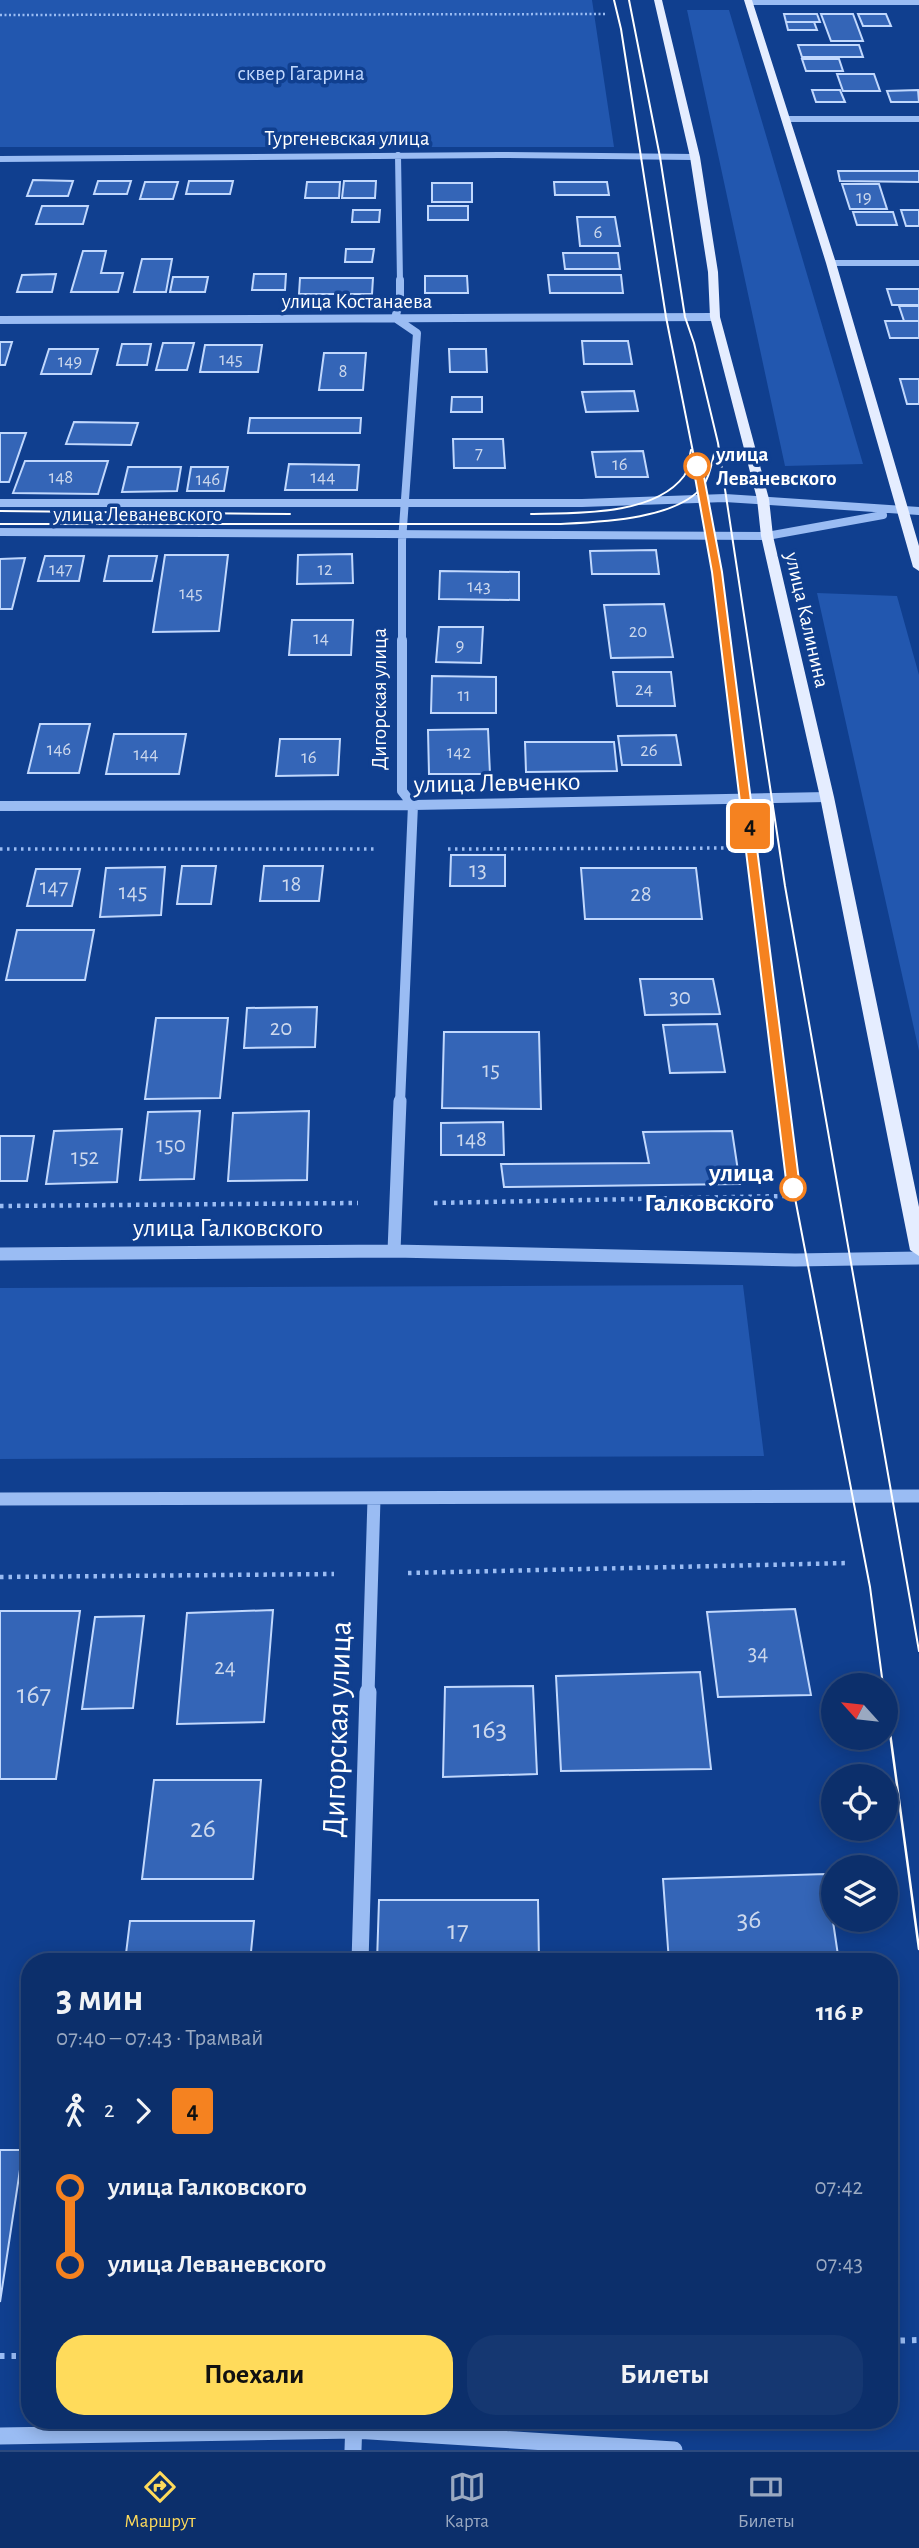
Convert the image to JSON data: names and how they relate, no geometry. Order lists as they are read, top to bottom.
{
  "streets": {
    "main road": ["улица Калинина"],
    "street": [
      "Тургеневская улица",
      "улица Костанаева",
      "улица Леваневского",
      "Дигорская улица",
      "улица Левченко",
      "улица Галковского"
    ]
  },
  "crossings": [
    ["Тургеневская улица", "улица Калинина"],
    ["улица Костанаева", "улица Калинина"],
    ["улица Костанаева", "Дигорская улица"],
    ["улица Леваневского", "улица Калинина"],
    ["улица Леваневского", "Дигорская улица"],
    ["улица Калинина", "улица Левченко"],
    ["Дигорская улица", "улица Левченко"],
    ["Дигорская улица", "улица Галковского"]
  ],
  "parks": ["сквер Гагарина"],
  "places": ["улица Леваневского", "улица Галковского"],
  "lines": ["tram line 4"],
  "house_numbers": [
    "19",
    "6",
    "145",
    "149",
    "8",
    "7",
    "16",
    "148",
    "144",
    "146",
    "147",
    "12",
    "143",
    "145",
    "20",
    "14",
    "9",
    "24",
    "11",
    "146",
    "26",
    "142",
    "144",
    "16",
    "13",
    "18",
    "147",
    "145",
    "28",
    "30",
    "20",
    "15",
    "148",
    "150",
    "152",
    "34",
    "24",
    "167",
    "163",
    "26",
    "36",
    "17"
  ],
  "north": "top left",
  "page": {
    "on_map": "4",
    "heading": ["3 мин", "07:40 – 07:43 · Трамвай", "116 ₽"],
    "legs": ["2", "4"],
    "list": [
      {
        "name": "улица Галковского",
        "value": "07:42"
      },
      {
        "name": "улица Леваневского",
        "value": "07:43"
      }
    ],
    "buttons": ["Поехали", "Билеты"],
    "tabs": ["Маршрут", "Карта", "Билеты"]
  }
}
